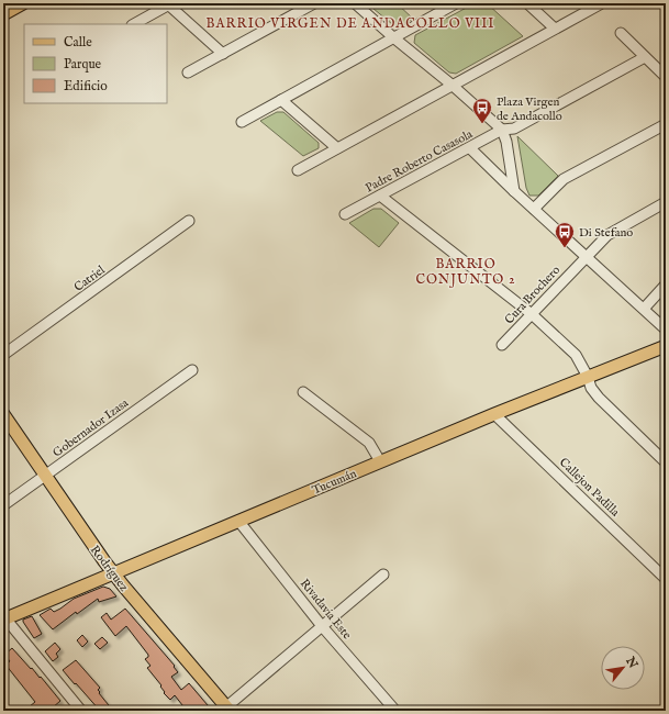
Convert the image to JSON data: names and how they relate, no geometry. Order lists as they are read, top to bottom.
{
  "streets": {
    "main road": ["Tucumán", "Rodríguez"],
    "street": [
      "Padre Roberto Casasola",
      "Catriel",
      "Cura Brochero",
      "Gobernador Izasa",
      "Callejon Padilla",
      "Rivadavia Este"
    ]
  },
  "crossings": [
    ["Gobernador Izasa", "Rodríguez"],
    ["Tucumán", "Callejon Padilla"],
    ["Tucumán", "Rodríguez"],
    ["Tucumán", "Rivadavia Este"]
  ],
  "districts": ["BARRIO VIRGEN DE ANDACOLLO VIII", "BARRIO CONJUNTO 2"],
  "places": {
    "bus stop": ["Plaza Virgen de Andacollo", "Di Stefano"]
  },
  "legend": ["Calle", "Parque", "Edificio"],
  "north": "top right"
}
